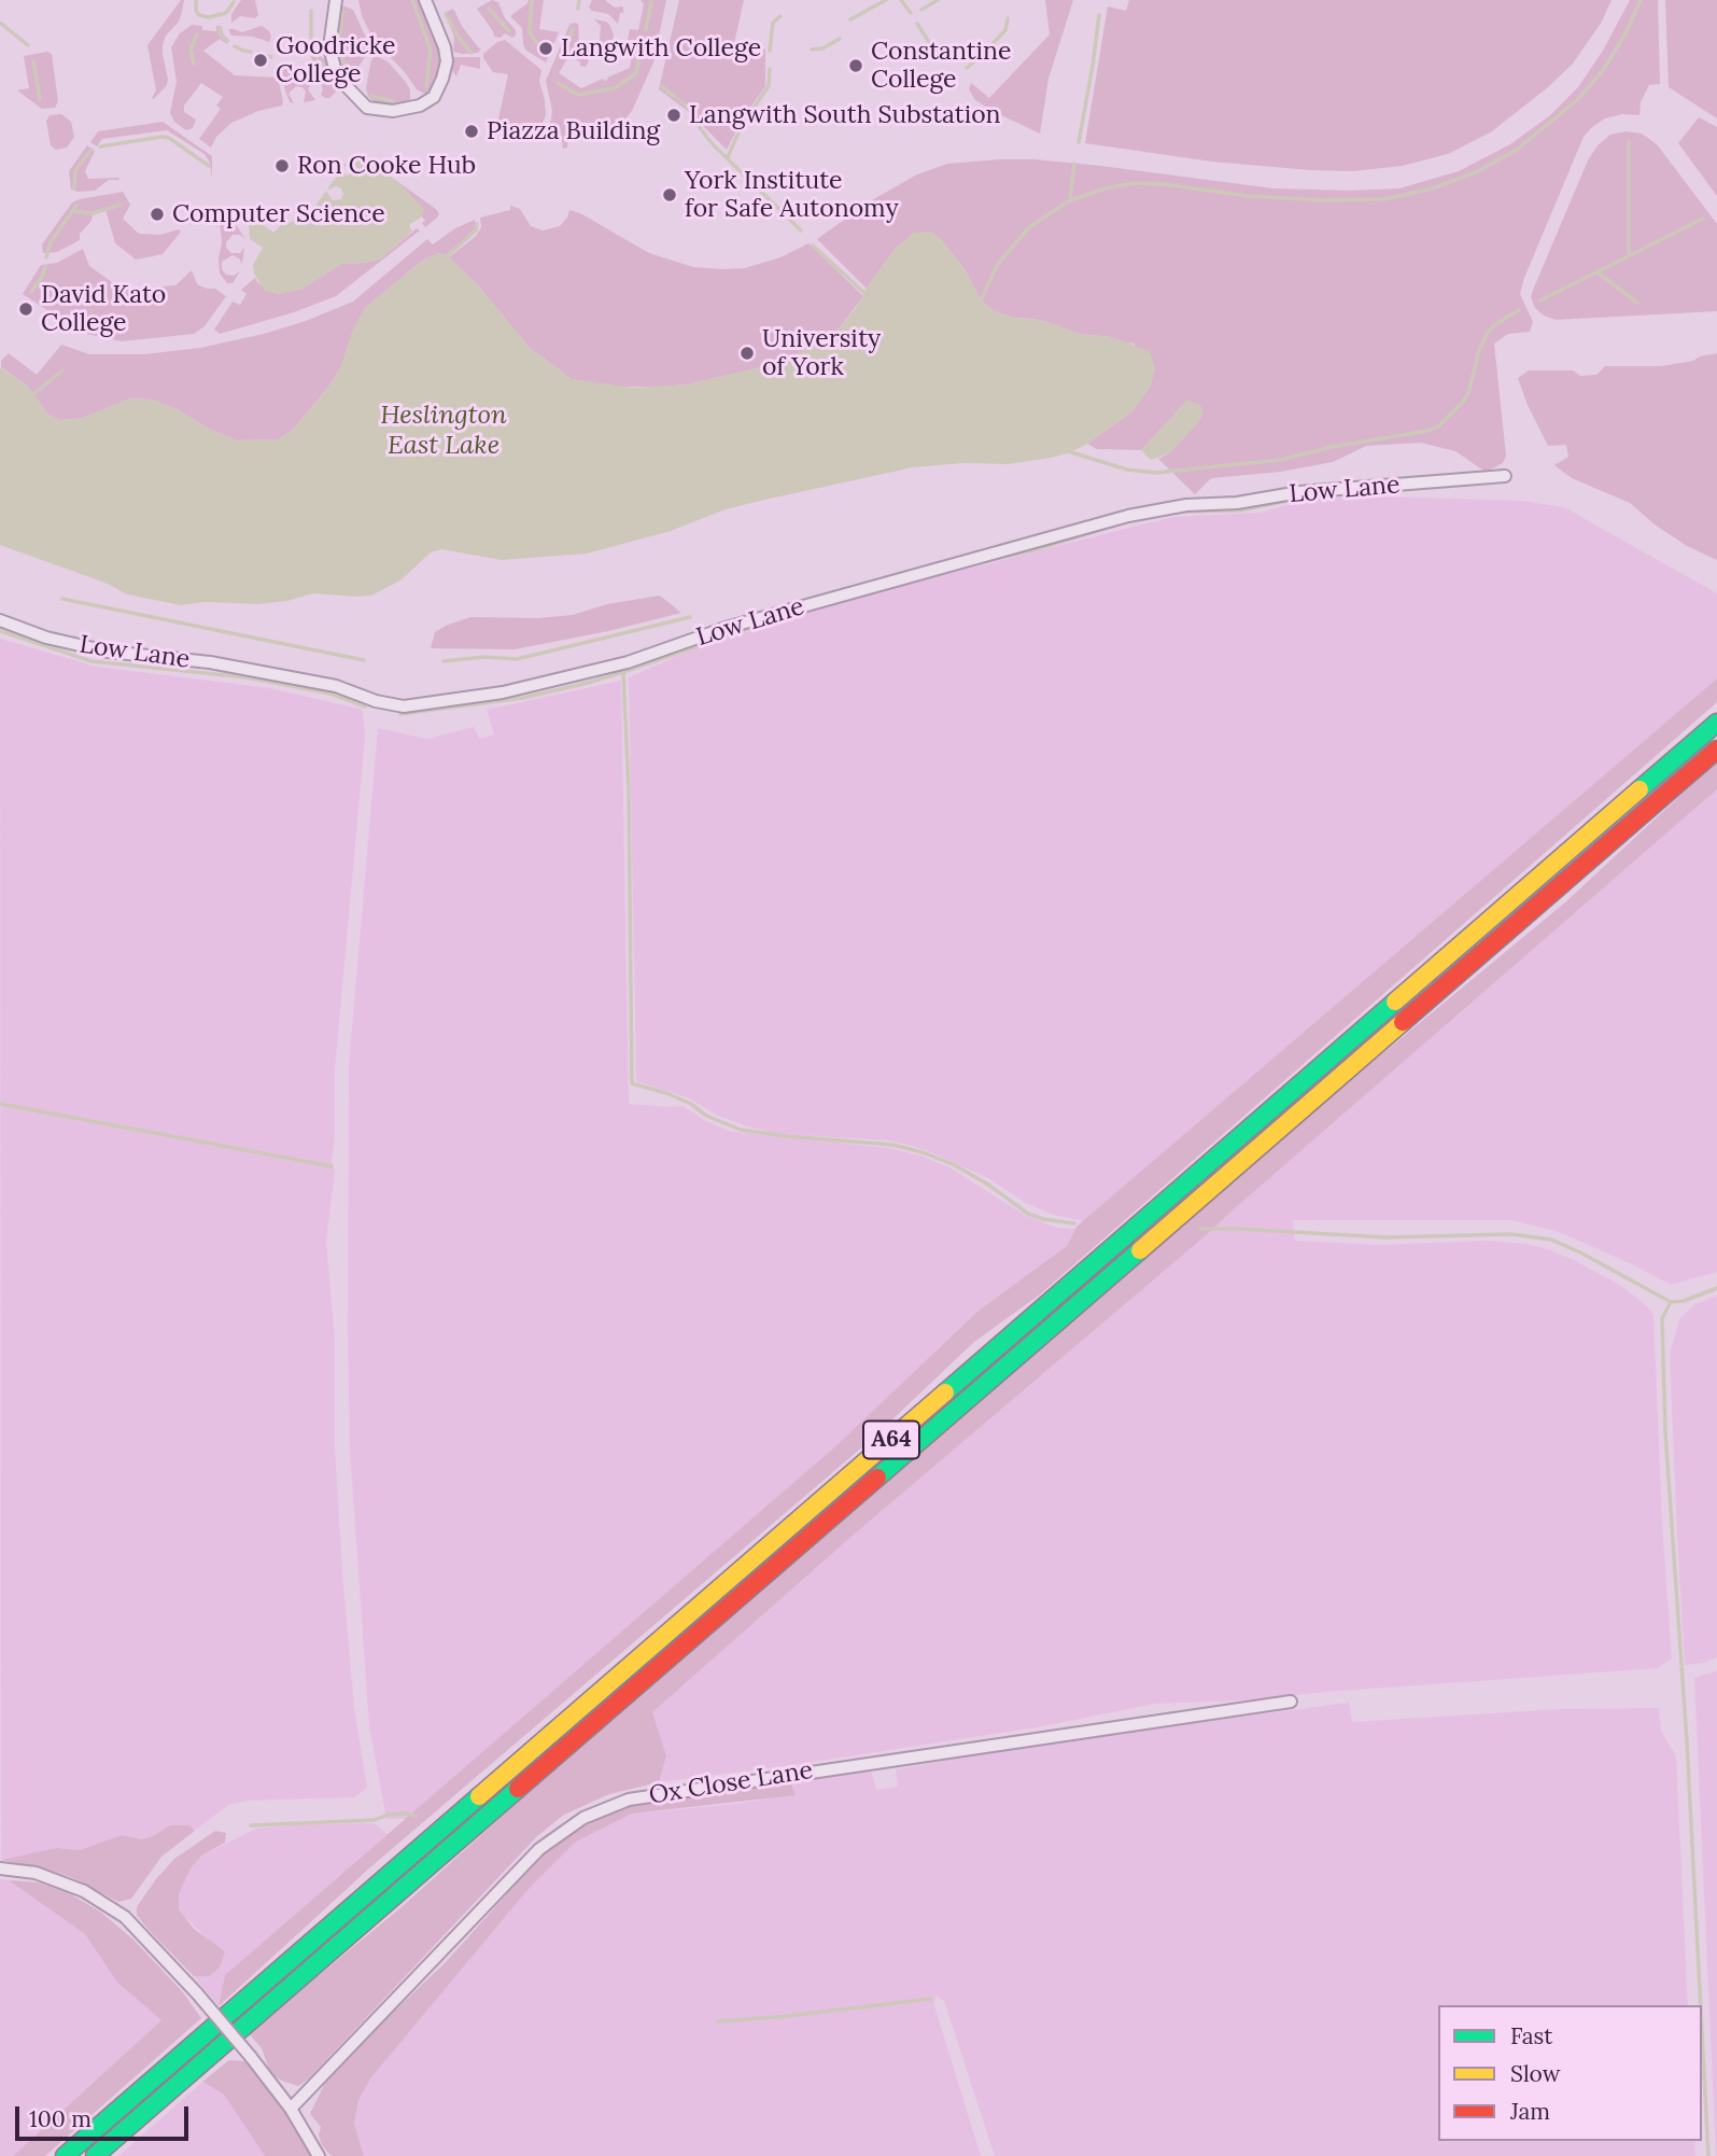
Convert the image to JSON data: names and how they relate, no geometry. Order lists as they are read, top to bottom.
{
  "streets": {
    "highway": ["A64"],
    "street": ["Low Lane", "Ox Close Lane"]
  },
  "water": ["Heslington East Lake"],
  "places": [
    "Langwith College",
    "Goodricke College",
    "Constantine College",
    "Langwith South Substation",
    "Piazza Building",
    "Ron Cooke Hub",
    "York Institute for Safe Autonomy",
    "Computer Science",
    "David Kato College",
    "University of York"
  ],
  "legend": ["Fast", "Slow", "Jam"],
  "scale_bar": "100 m"
}
